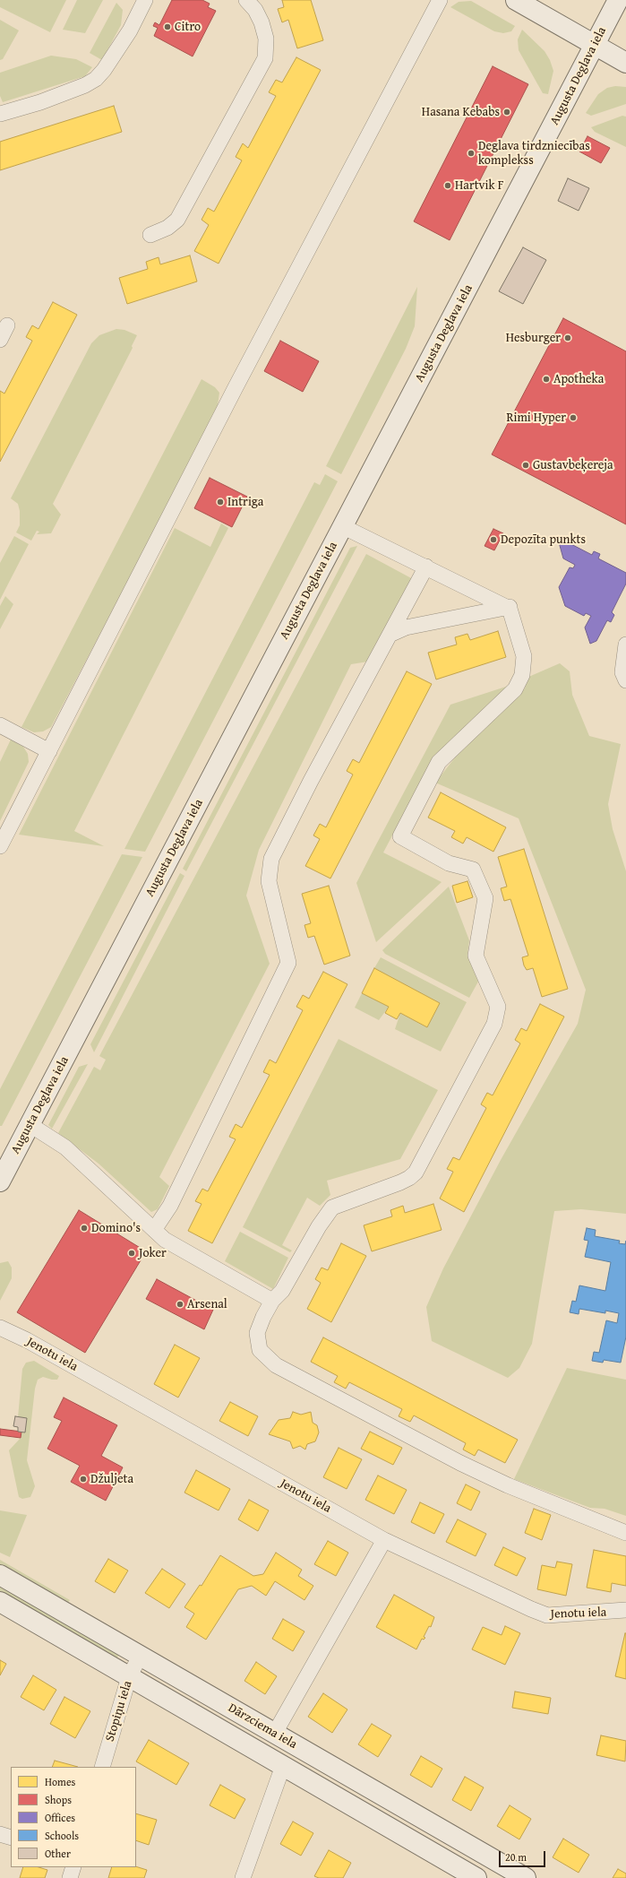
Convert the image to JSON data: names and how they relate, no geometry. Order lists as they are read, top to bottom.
{
  "streets": {
    "main road": ["Augusta Deglava iela", "Dārzciema iela"],
    "street": ["Jenotu iela", "Stopiņu iela"]
  },
  "crossings": [
    ["Stopiņu iela", "Dārzciema iela"]
  ],
  "places": [
    "Citro",
    "Hasana Kebabs",
    "Deglava tirdzniecības komplekss",
    "Hartvik F",
    "Hesburger",
    "Apotheka",
    "Rimi Hyper",
    "Gustavbeķereja",
    "Intriga",
    "Depozīta punkts",
    "Domino's",
    "Joker",
    "Arsenal",
    "Džuljeta"
  ],
  "legend": [
    "Homes",
    "Shops",
    "Offices",
    "Schools",
    "Other"
  ],
  "scale_bar": "20 m"
}
